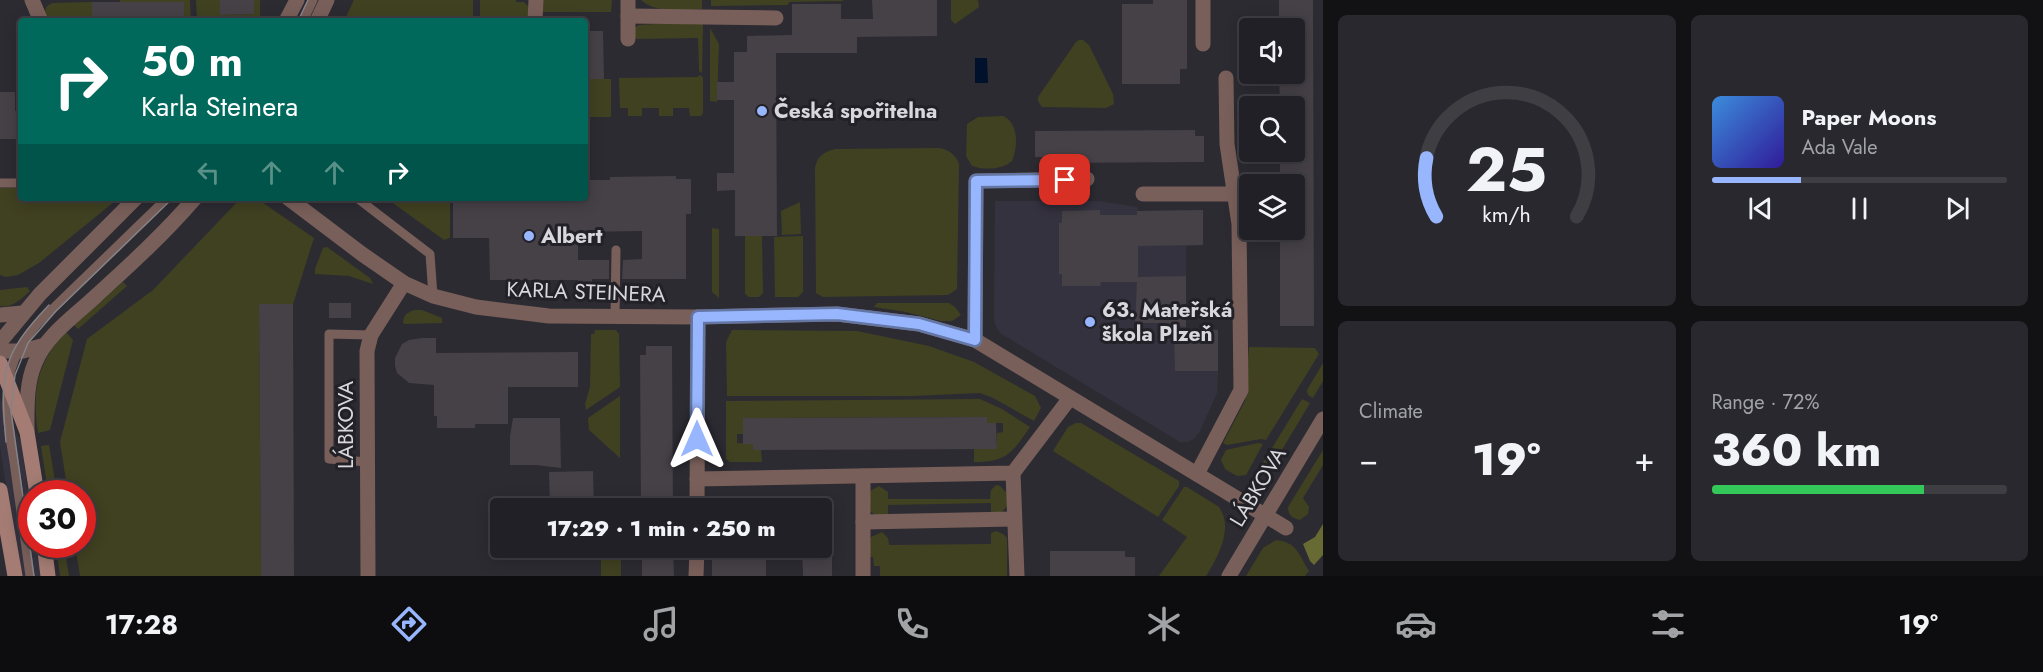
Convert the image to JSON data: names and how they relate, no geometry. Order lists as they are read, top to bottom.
{
  "streets": {
    "street": ["KARLA STEINERA", "LÁBKOVA"]
  },
  "crossings": [
    ["KARLA STEINERA", "LÁBKOVA"]
  ],
  "places": ["Česká spořitelna", "Albert", "63. Mateřská škola Plzeň"],
  "page": {
    "turn": ["50 m", "Karla Steinera"],
    "song": ["Paper Moons", "Ada Vale"],
    "tile": [
      "Climate",
      ["Range · 72%", "360 km"]
    ],
    "heat": ["−", "19°", "+"],
    "limit": "30",
    "trip": "17:29 · 1 min · 250 m",
    "tabs": ["17:28", "19°"],
    "gauge": ["25", "km/h"]
  }
}
